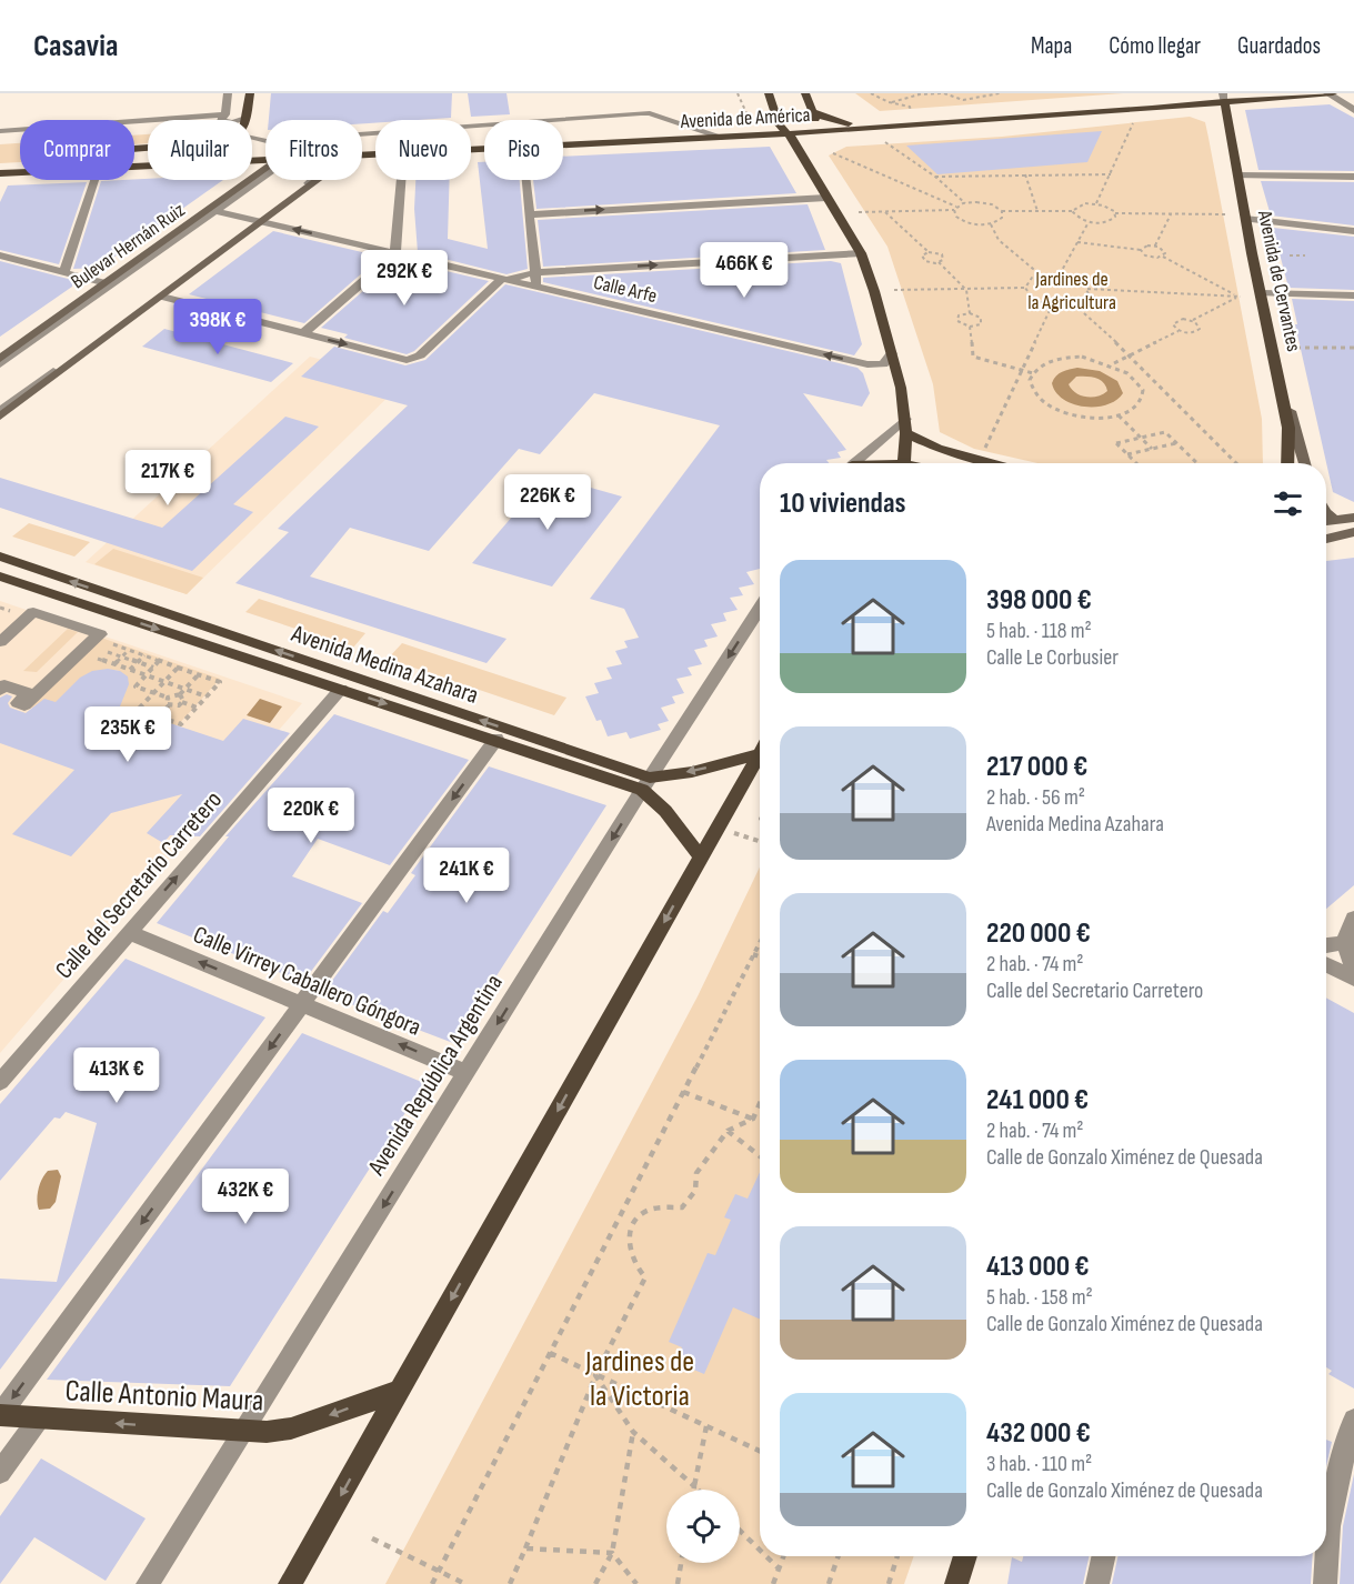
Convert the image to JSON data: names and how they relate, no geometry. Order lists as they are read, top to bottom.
{
  "streets": {
    "main road": [
      "Avenida de América",
      "Avenida de Cervantes",
      "Avenida Medina Azahara",
      "Calle Antonio Maura"
    ],
    "street": [
      "Bulevar Hernán Ruiz",
      "Calle Arfe",
      "Calle del Secretario Carretero",
      "Calle Virrey Caballero Góngora",
      "Avenida República Argentina"
    ]
  },
  "crossings": [
    ["Avenida de América", "Avenida de Cervantes"],
    ["Bulevar Hernán Ruiz", "Calle Arfe"],
    ["Avenida Medina Azahara", "Calle del Secretario Carretero"],
    ["Avenida Medina Azahara", "Avenida República Argentina"],
    ["Calle del Secretario Carretero", "Calle Virrey Caballero Góngora"],
    ["Calle Virrey Caballero Góngora", "Avenida República Argentina"],
    ["Avenida República Argentina", "Calle Antonio Maura"]
  ],
  "one_way": [
    "Calle del Secretario Carretero",
    "Calle Virrey Caballero Góngora",
    "Avenida República Argentina",
    "Calle Antonio Maura"
  ],
  "parks": ["Jardines de la Agricultura", "Jardines de la Victoria"],
  "page": {
    "header": "Casavia",
    "nav": ["Mapa", "Cómo llegar", "Guardados"],
    "chip": [
      "Comprar",
      "Alquilar",
      "Filtros",
      "Nuevo",
      "Piso"
    ],
    "price": [
      "466K €",
      "292K €",
      "398K €",
      "217K €",
      "226K €",
      "235K €",
      "220K €",
      "241K €",
      "413K €",
      "432K €"
    ],
    "heading": "10 viviendas",
    "list": [
      {
        "name": "398 000 €",
        "note": "5 hab. · 118 m² · Calle Le Corbusier"
      },
      {
        "name": "217 000 €",
        "note": "2 hab. · 56 m² · Avenida Medina Azahara"
      },
      {
        "name": "220 000 €",
        "note": "2 hab. · 74 m² · Calle del Secretario Carretero"
      },
      {
        "name": "241 000 €",
        "note": "2 hab. · 74 m² · Calle de Gonzalo Ximénez de Quesada"
      },
      {
        "name": "413 000 €",
        "note": "5 hab. · 158 m² · Calle de Gonzalo Ximénez de Quesada"
      },
      {
        "name": "432 000 €",
        "note": "3 hab. · 110 m² · Calle de Gonzalo Ximénez de Quesada"
      }
    ]
  }
}
